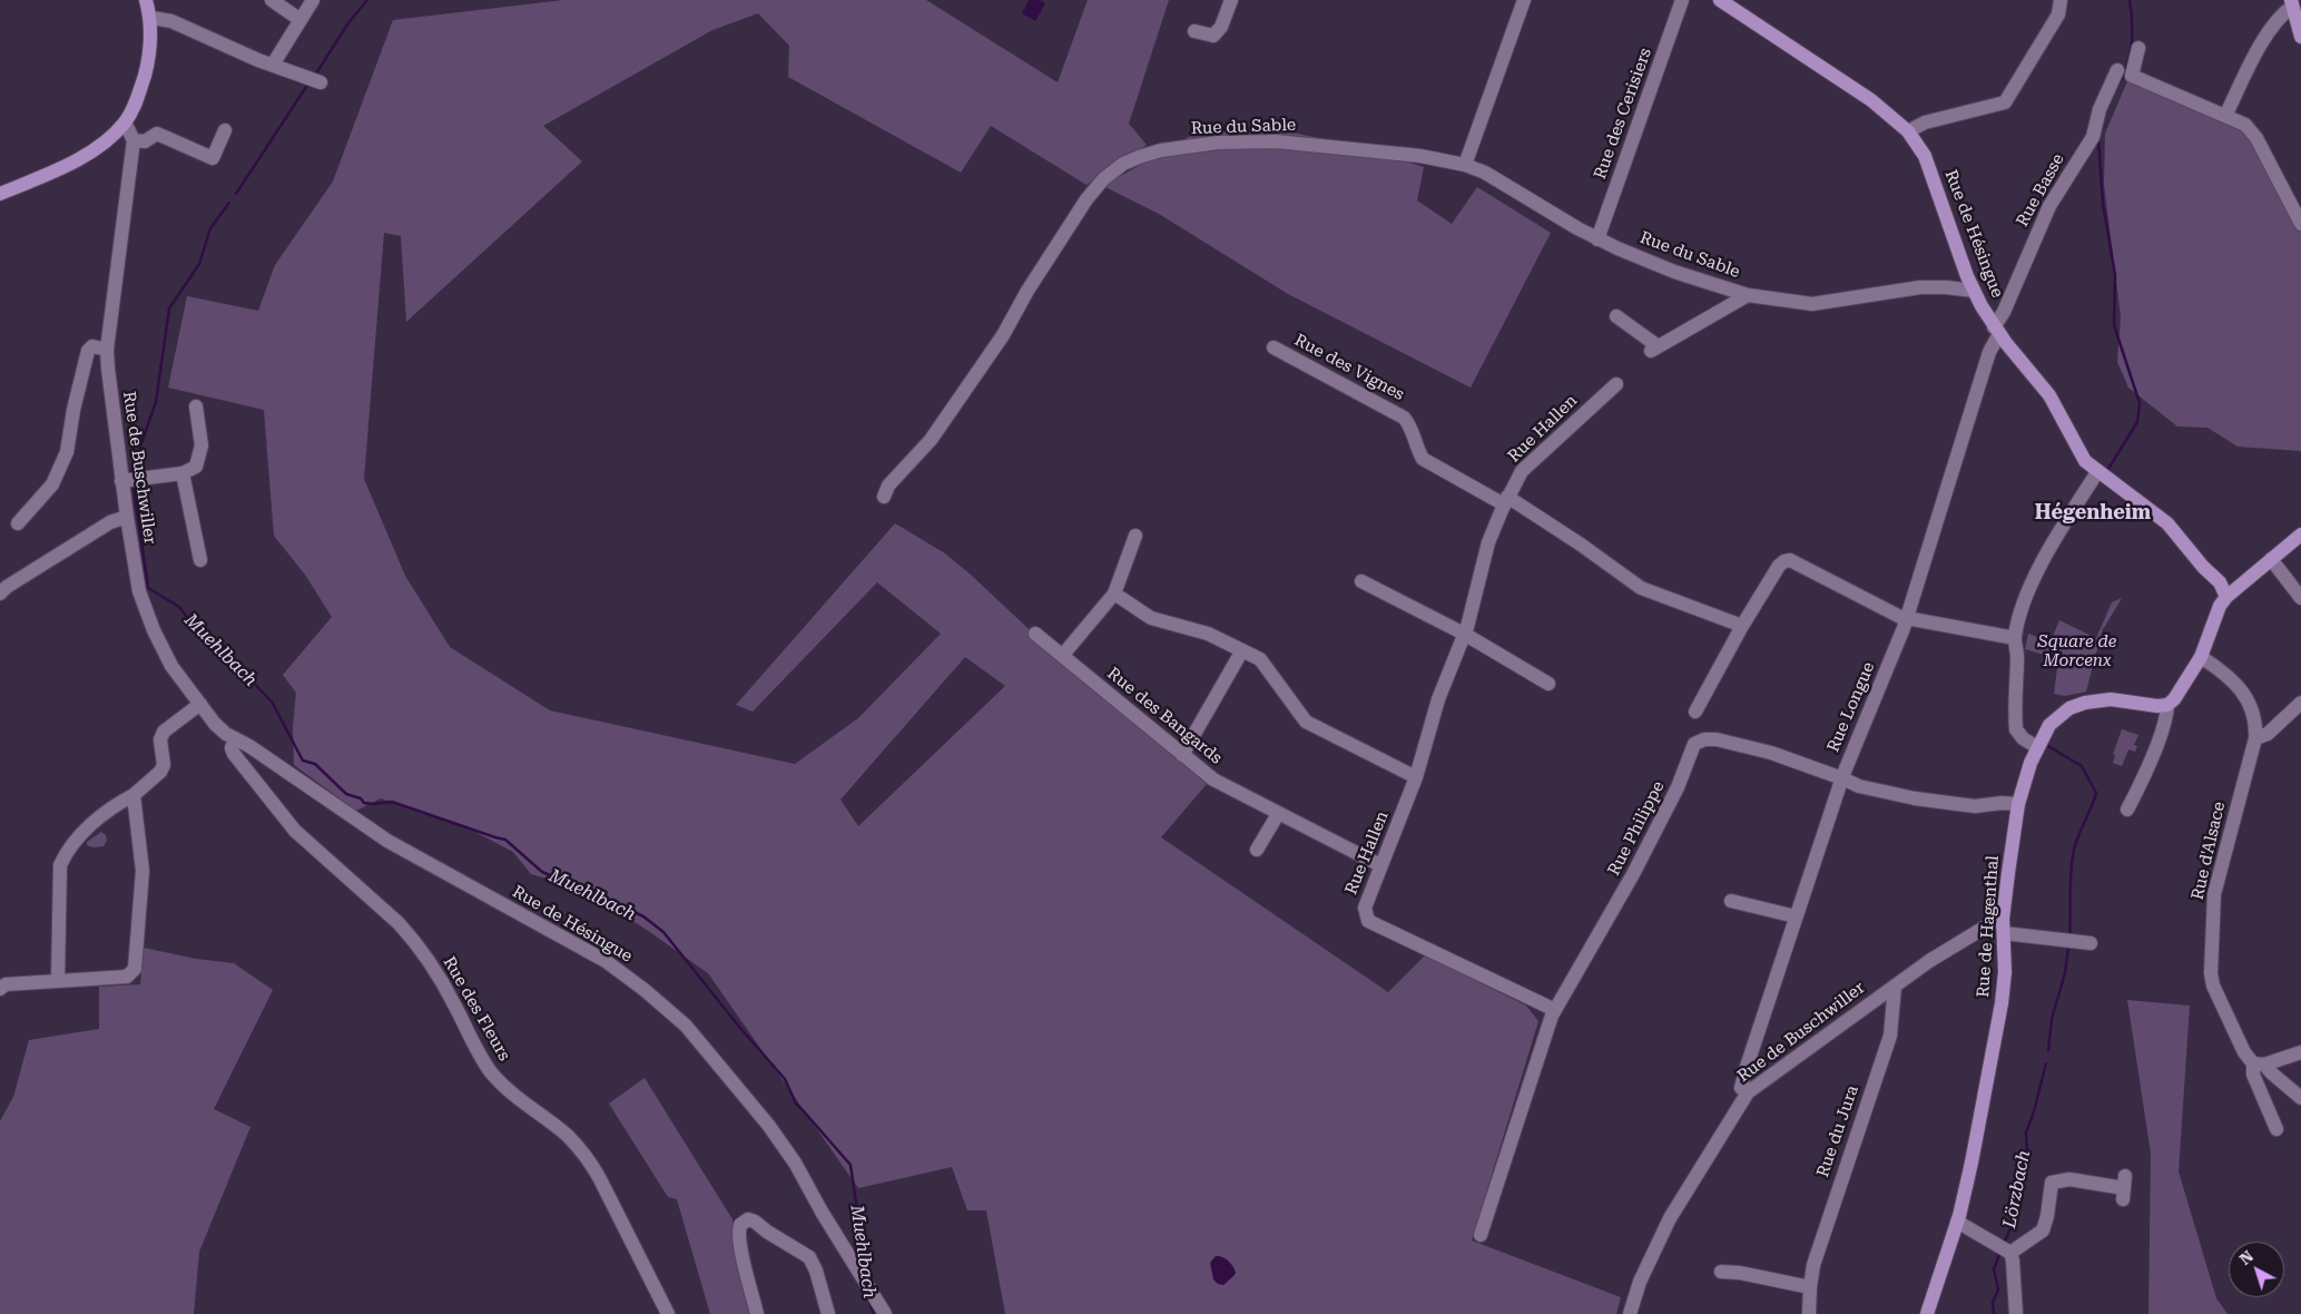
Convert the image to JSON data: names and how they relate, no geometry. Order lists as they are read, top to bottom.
{
  "streets": {
    "main road": ["Rue de Hésingue", "Rue de Hagenthal"],
    "street": [
      "Rue des Cerisiers",
      "Rue du Sable",
      "Rue Basse",
      "Rue des Vignes",
      "Rue Hallen",
      "Rue de Buschwiller",
      "Rue Longue",
      "Rue des Bangards",
      "Rue Philippe",
      "Rue d'Alsace",
      "Rue des Fleurs",
      "Rue du Jura"
    ]
  },
  "crossings": [
    ["Rue des Cerisiers", "Rue du Sable"],
    ["Rue du Sable", "Rue de Hésingue"],
    ["Rue Basse", "Rue de Hésingue"],
    ["Rue Basse", "Rue Longue"],
    ["Rue de Hésingue", "Rue de Buschwiller"],
    ["Rue de Hésingue", "Rue Longue"],
    ["Rue des Vignes", "Rue Hallen"],
    ["Rue Hallen", "Rue des Bangards"],
    ["Rue Hallen", "Rue Philippe"],
    ["Rue de Buschwiller", "Rue Longue"],
    ["Rue de Buschwiller", "Rue de Hagenthal"],
    ["Rue de Buschwiller", "Rue des Fleurs"],
    ["Rue de Buschwiller", "Rue du Jura"],
    ["Rue Longue", "Rue Philippe"],
    ["Rue Philippe", "Rue de Hagenthal"]
  ],
  "districts": ["Hégenheim"],
  "water": ["Muehlbach", "Lörzbach"],
  "parks": ["Square de Morcenx"],
  "north": "top left"
}
